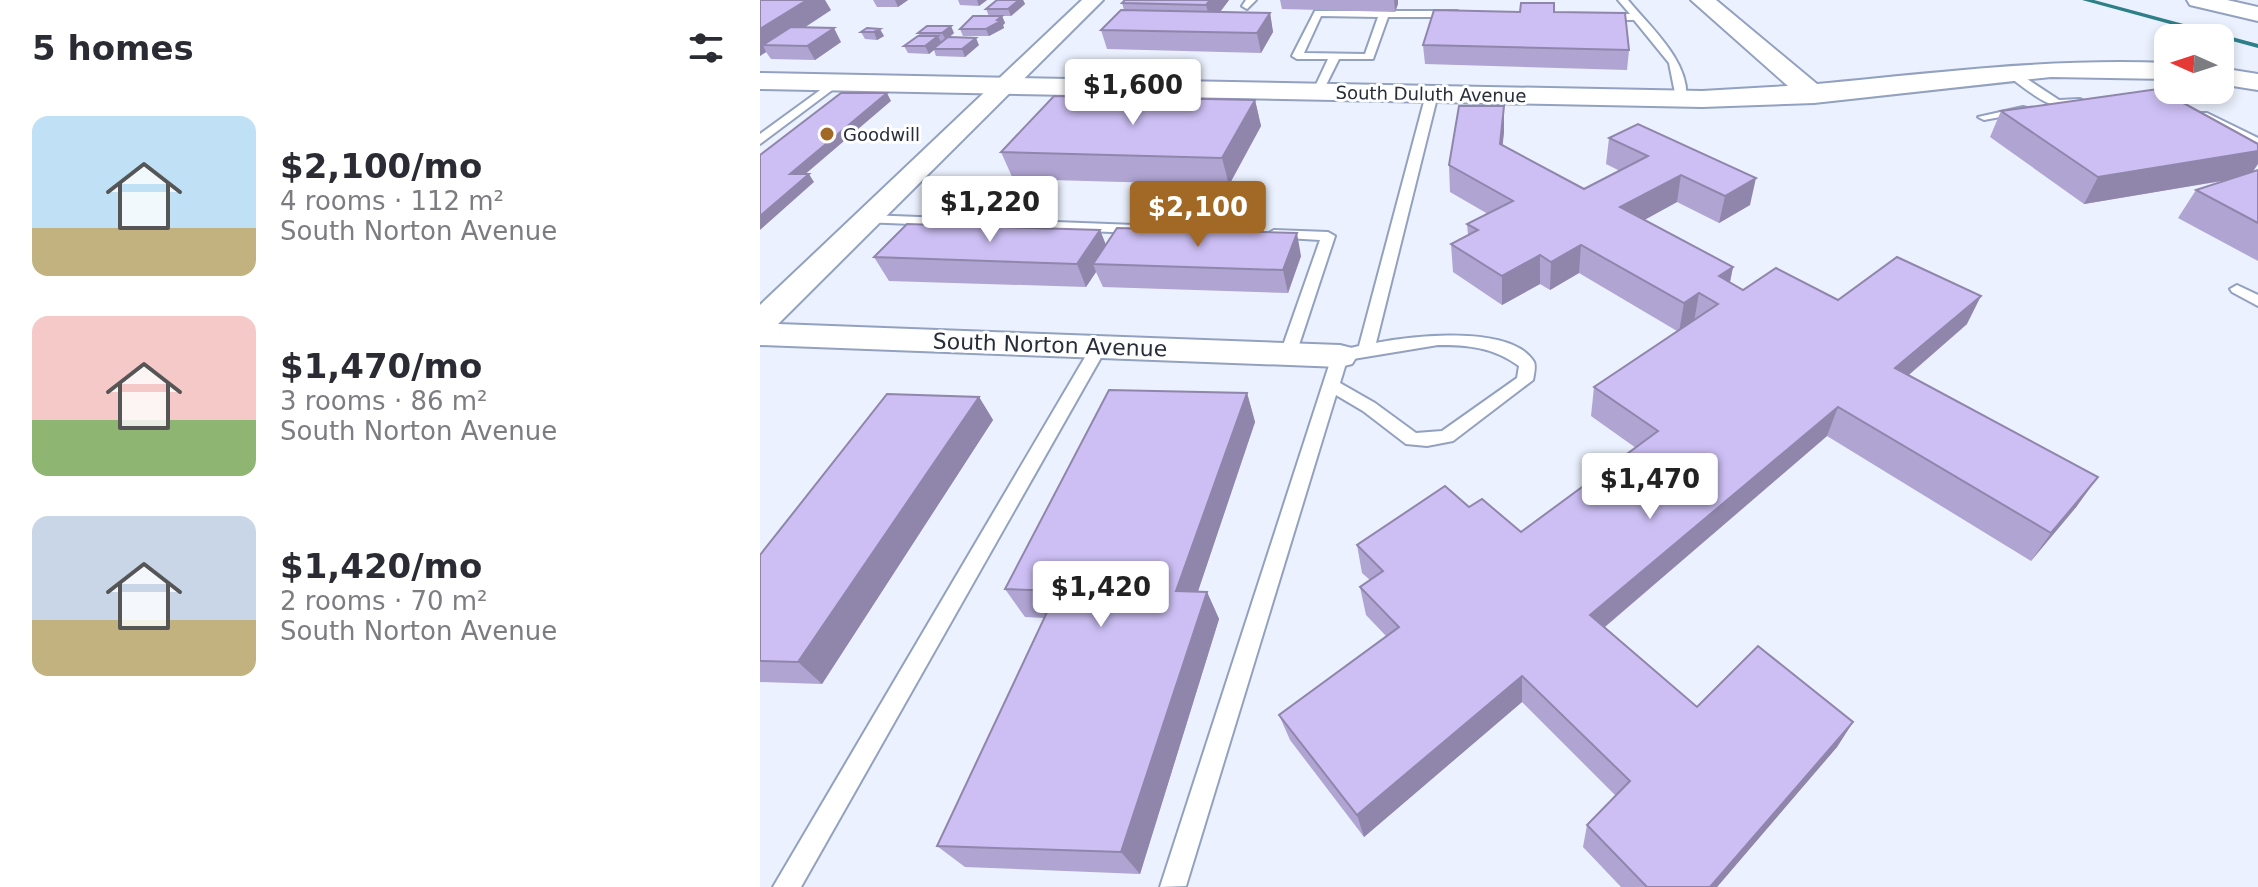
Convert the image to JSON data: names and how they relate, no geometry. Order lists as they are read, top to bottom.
{
  "streets": {
    "main road": ["South Duluth Avenue"],
    "street": ["South Norton Avenue"]
  },
  "places": ["Goodwill"],
  "north": "left",
  "page": {
    "heading": "5 homes",
    "price": [
      "$1,600",
      "$1,220",
      "$2,100",
      "$1,470",
      "$1,420"
    ],
    "list": [
      {
        "name": "$2,100/mo",
        "note": "4 rooms · 112 m² · South Norton Avenue"
      },
      {
        "name": "$1,470/mo",
        "note": "3 rooms · 86 m² · South Norton Avenue"
      },
      {
        "name": "$1,420/mo",
        "note": "2 rooms · 70 m² · South Norton Avenue"
      }
    ]
  }
}
